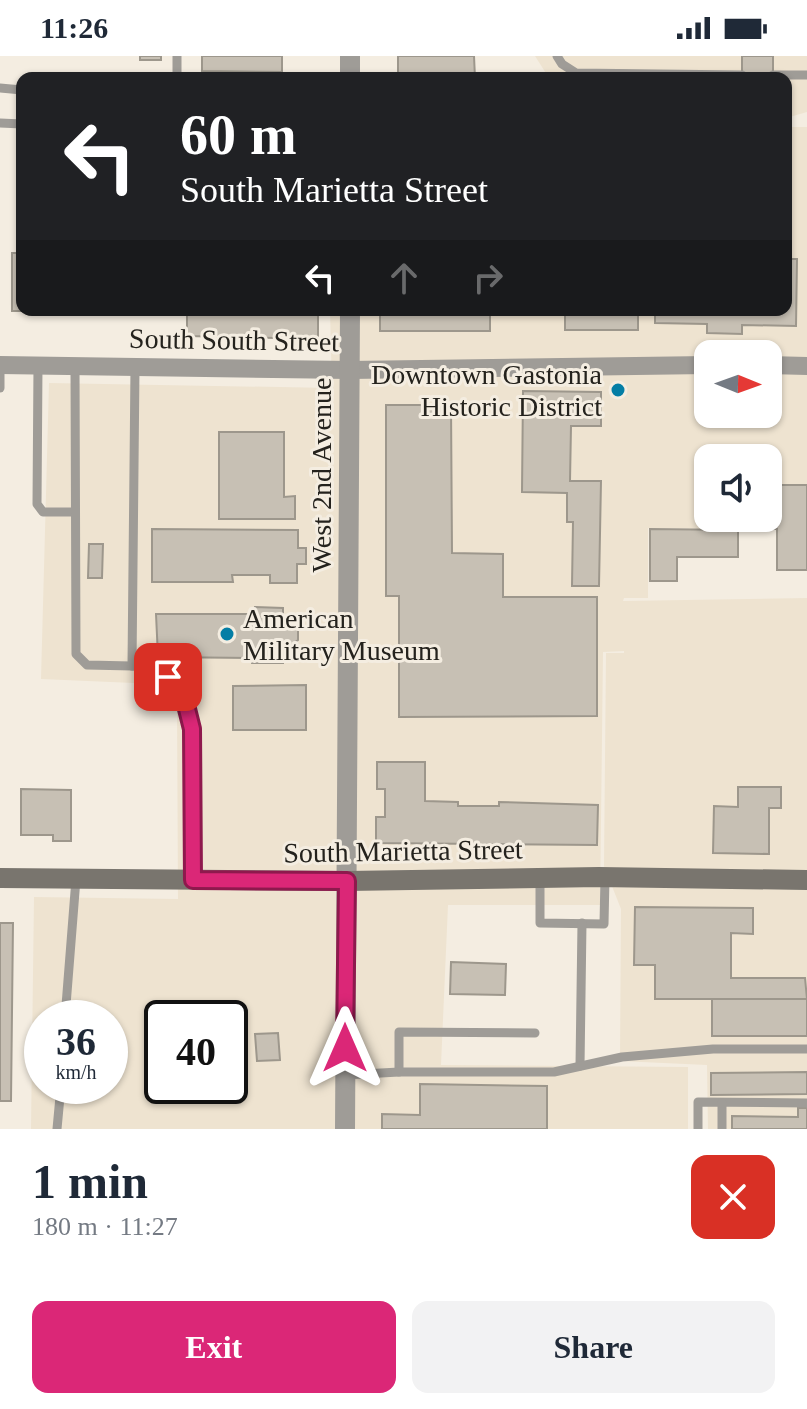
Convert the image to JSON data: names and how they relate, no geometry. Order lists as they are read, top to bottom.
{
  "streets": {
    "main road": ["South Marietta Street"],
    "street": ["South South Street", "West 2nd Avenue"]
  },
  "crossings": [
    ["South South Street", "West 2nd Avenue"],
    ["West 2nd Avenue", "South Marietta Street"]
  ],
  "places": ["Downtown Gastonia Historic District", "American Military Museum"],
  "north": "right",
  "page": {
    "status": "11:26",
    "turn": ["60 m", "South Marietta Street"],
    "speed": "36 km/h",
    "limit": "40",
    "heading": ["1 min", "180 m · 11:27"],
    "buttons": ["Exit", "Share"]
  }
}
